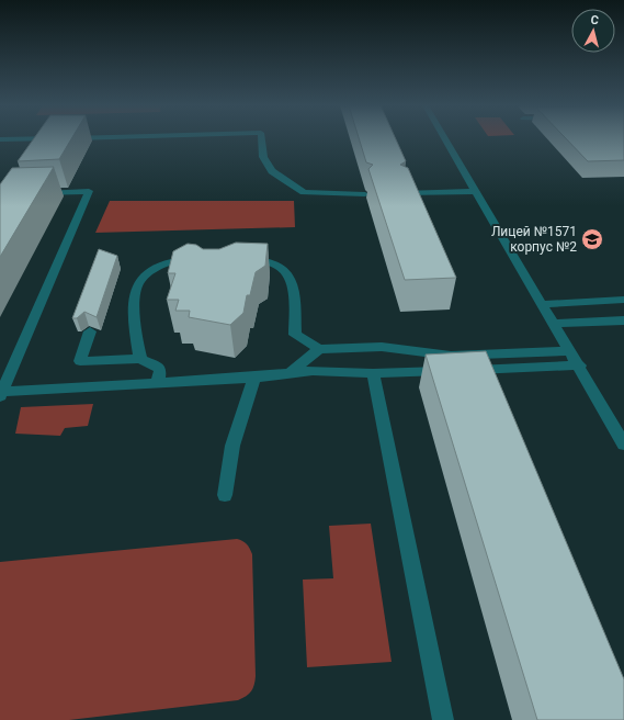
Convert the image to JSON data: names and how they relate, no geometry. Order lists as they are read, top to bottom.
{
  "places": {
    "school or university": ["Лицей №1571 корпус №2"]
  },
  "north": "top"
}
